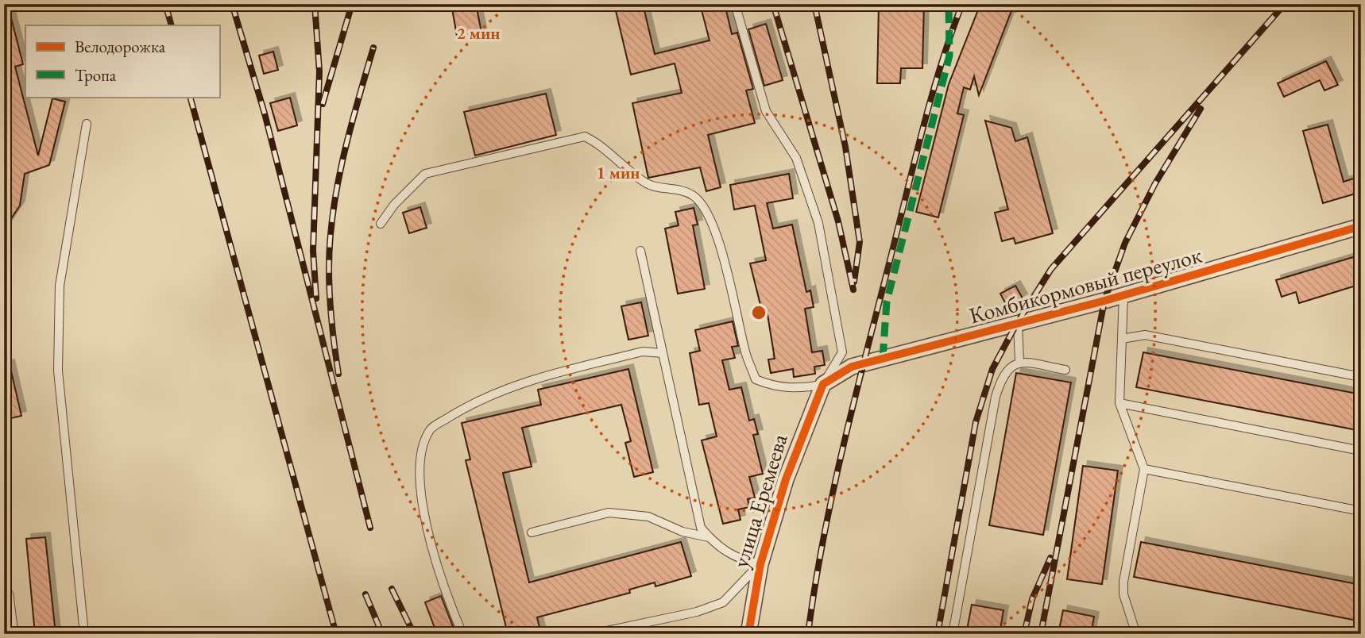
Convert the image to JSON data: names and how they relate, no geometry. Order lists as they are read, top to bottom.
{
  "streets": {
    "street": ["Комбикормовый переулок", "улица Еремеева"]
  },
  "crossings": [
    ["Комбикормовый переулок", "улица Еремеева"]
  ],
  "legend": ["Велодорожка", "Тропа"],
  "rings": ["2 мин", "1 мин"]
}
